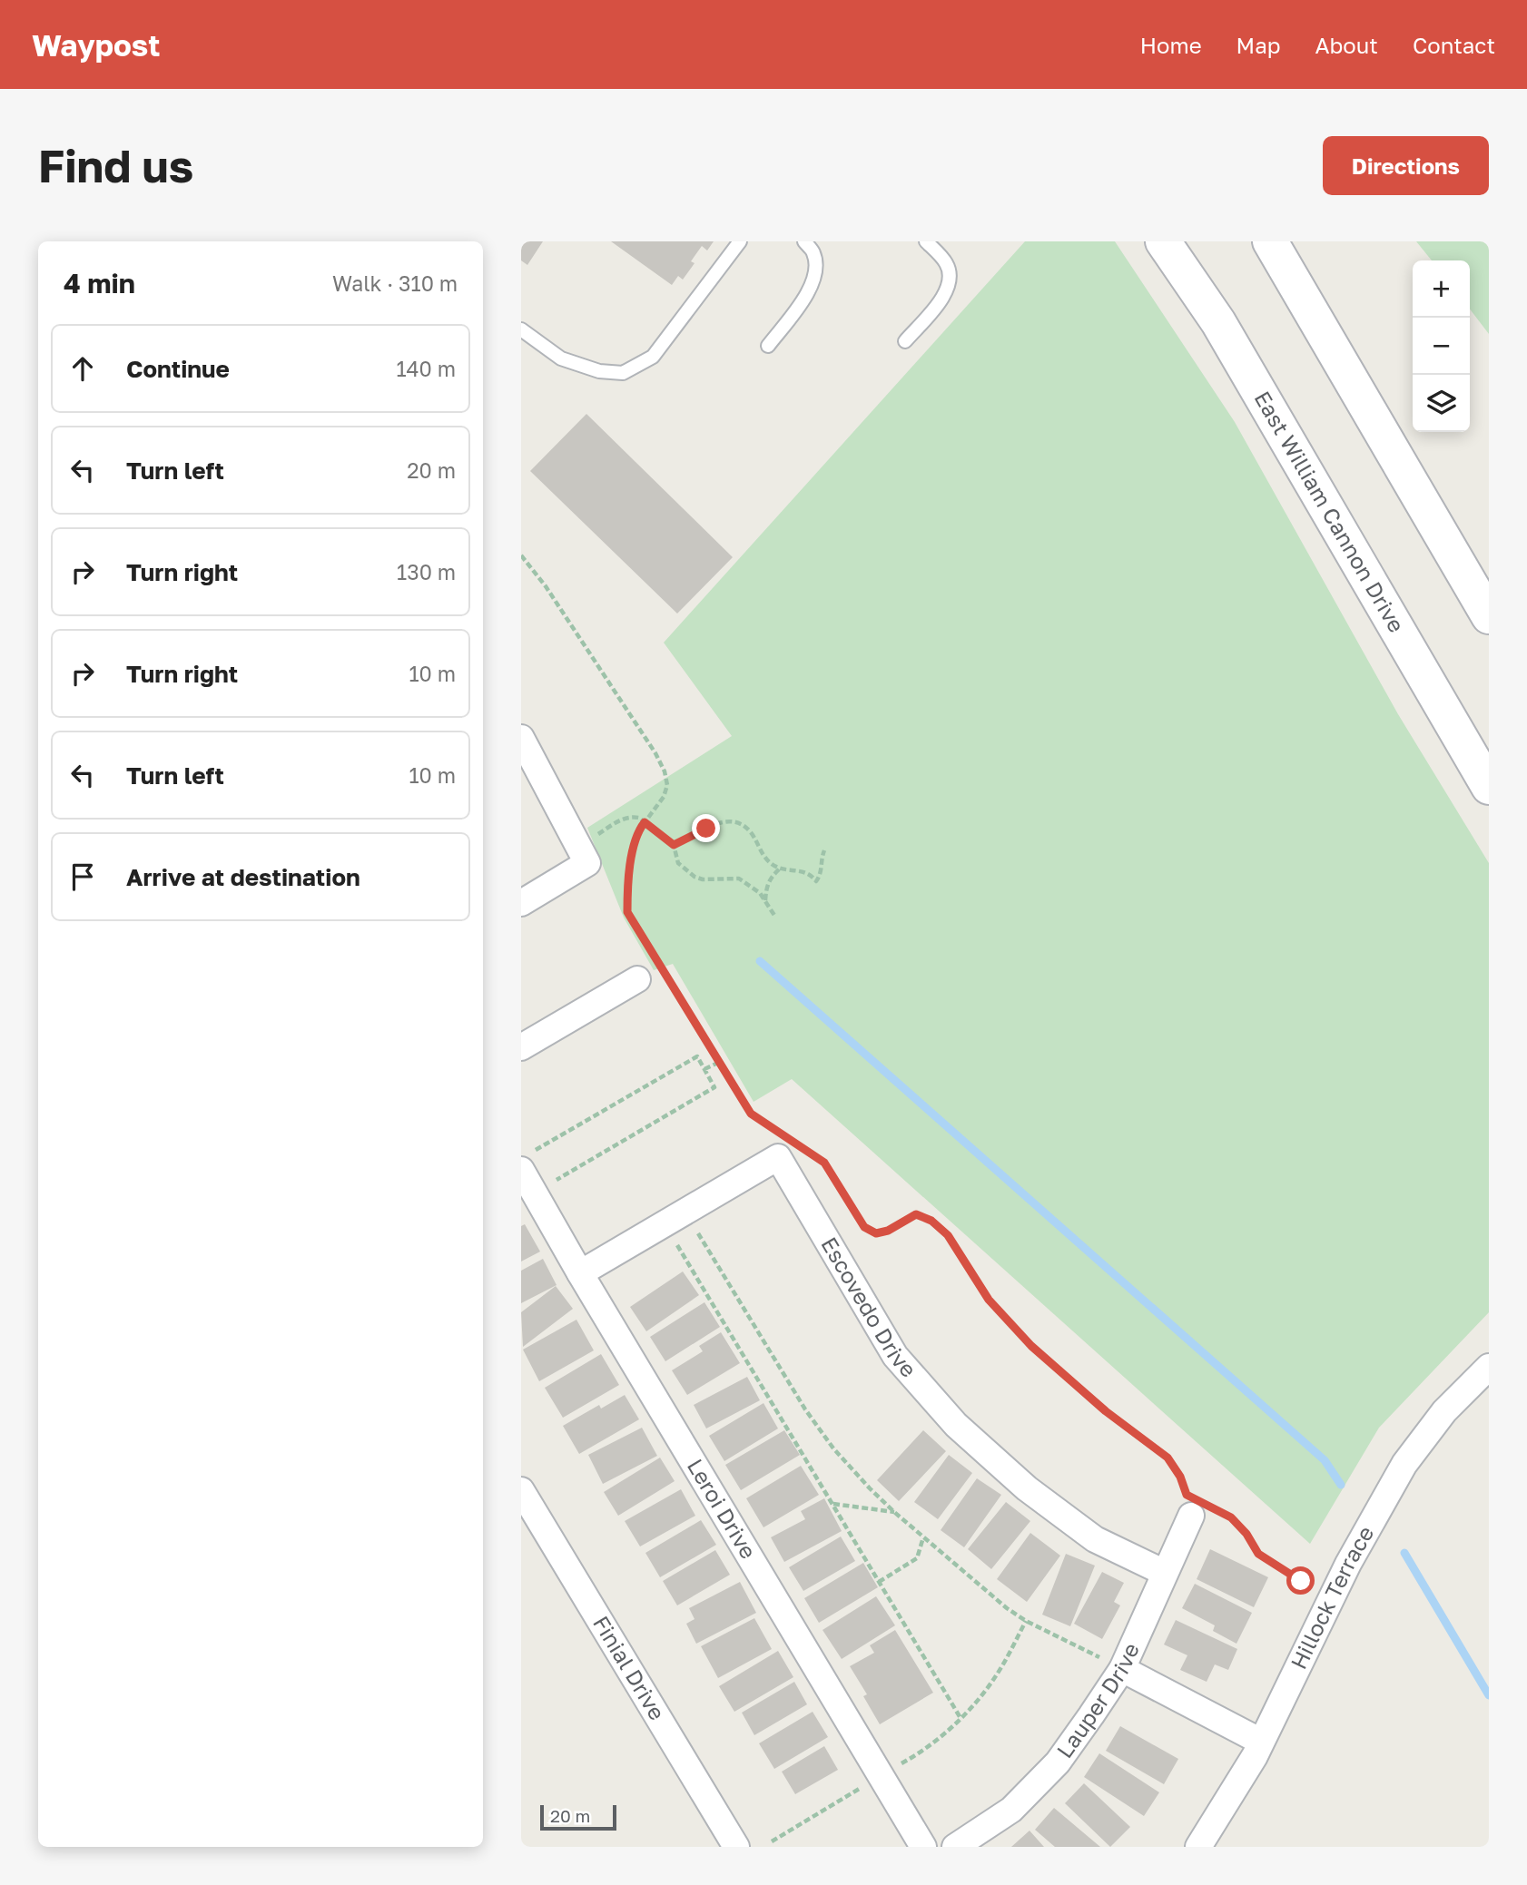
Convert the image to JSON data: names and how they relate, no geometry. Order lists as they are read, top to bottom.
{
  "streets": {
    "street": [
      "East William Cannon Drive",
      "Escovedo Drive",
      "Leroi Drive",
      "Hillock Terrace",
      "Finial Drive",
      "Lauper Drive"
    ]
  },
  "crossings": [
    ["Escovedo Drive", "Leroi Drive"],
    ["Escovedo Drive", "Lauper Drive"]
  ],
  "scale_bar": "20 m",
  "page": {
    "header": "Waypost",
    "nav": [
      "Home",
      "Map",
      "About",
      "Contact"
    ],
    "buttons": "Directions",
    "title": "Find us",
    "heading": ["4 min", "Walk · 310 m"],
    "map_buttons": ["+", "−"],
    "list": [
      ["Continue", "140 m"],
      ["Turn left", "20 m"],
      ["Turn right", "130 m"],
      ["Turn right", "10 m"],
      ["Turn left", "10 m"],
      "Arrive at destination"
    ],
    "scale": "20 m"
  }
}
